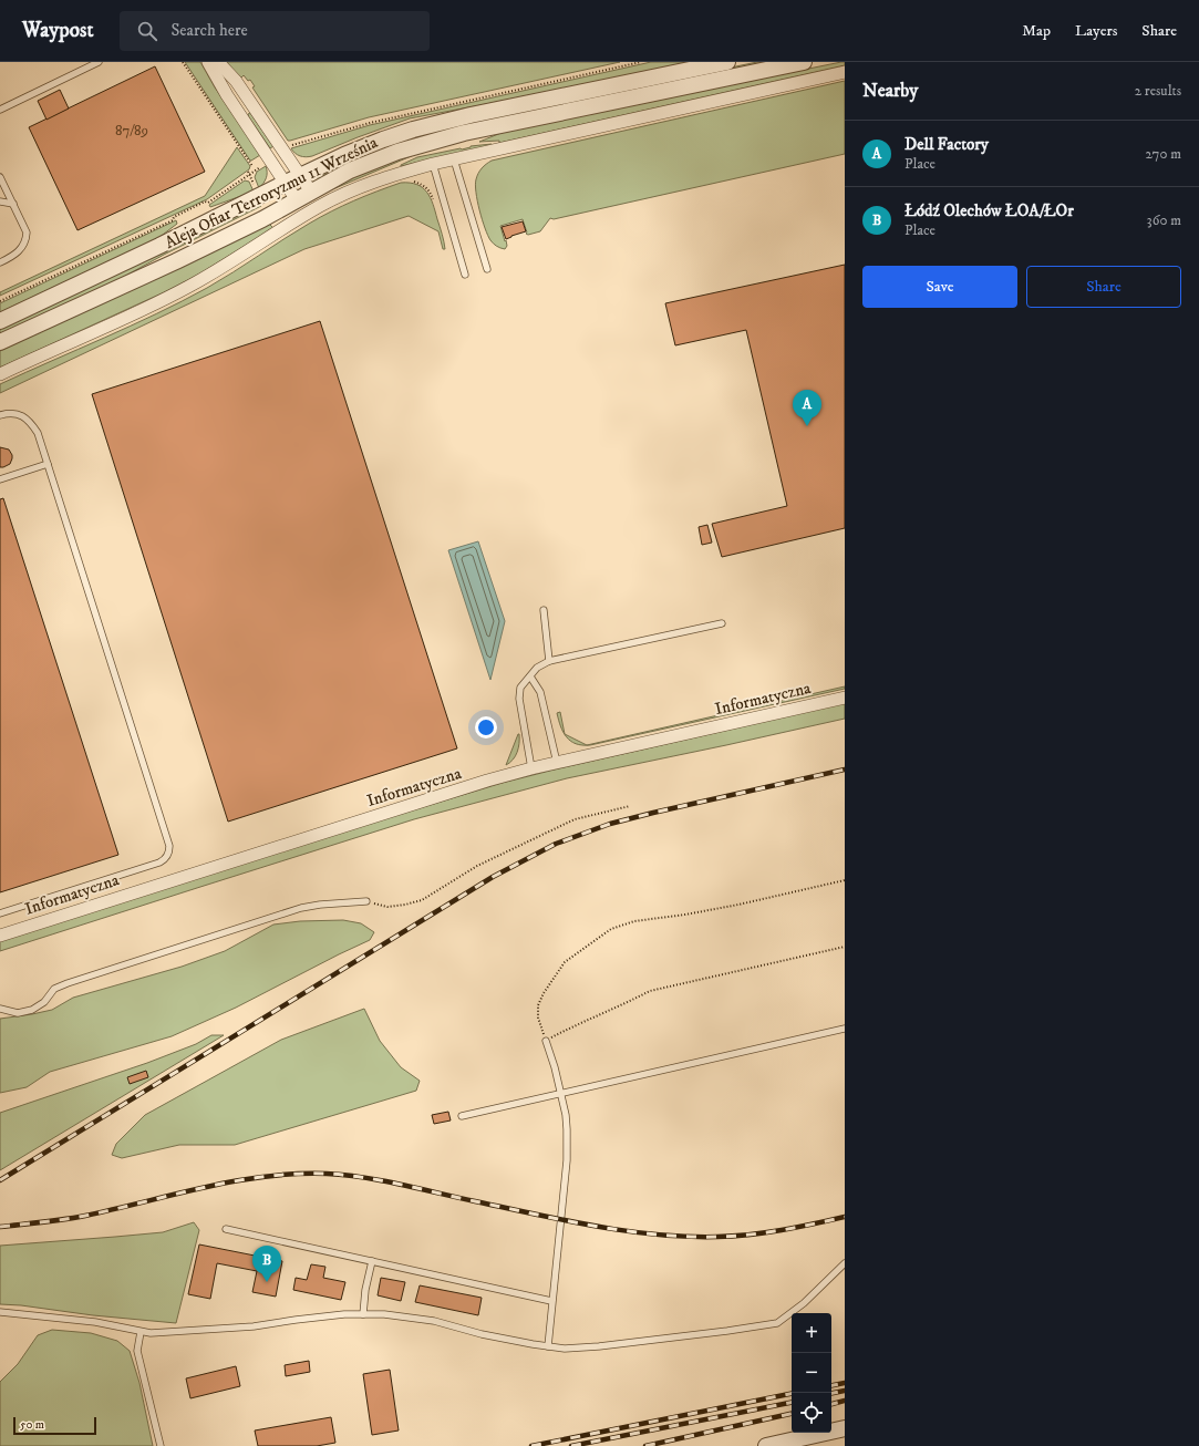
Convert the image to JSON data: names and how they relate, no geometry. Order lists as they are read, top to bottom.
{
  "streets": {
    "street": ["Aleja Ofiar Terroryzmu 11 Września", "Informatyczna"]
  },
  "house_numbers": ["87/89"],
  "scale_bar": "50 m",
  "page": {
    "header": "Waypost",
    "search": "Search here",
    "nav": ["Map", "Layers", "Share"],
    "heading": ["Nearby", "2 results"],
    "list": [
      {
        "mark": "A",
        "name": "Dell Factory",
        "note": "Place",
        "value": "270 m"
      },
      {
        "mark": "B",
        "name": "Łódź Olechów ŁOA/ŁOr",
        "note": "Place",
        "value": "360 m"
      }
    ],
    "buttons": ["Save", "Share"],
    "pins": ["A", "B"],
    "map_buttons": ["+", "−"],
    "scale": "50 m"
  }
}
